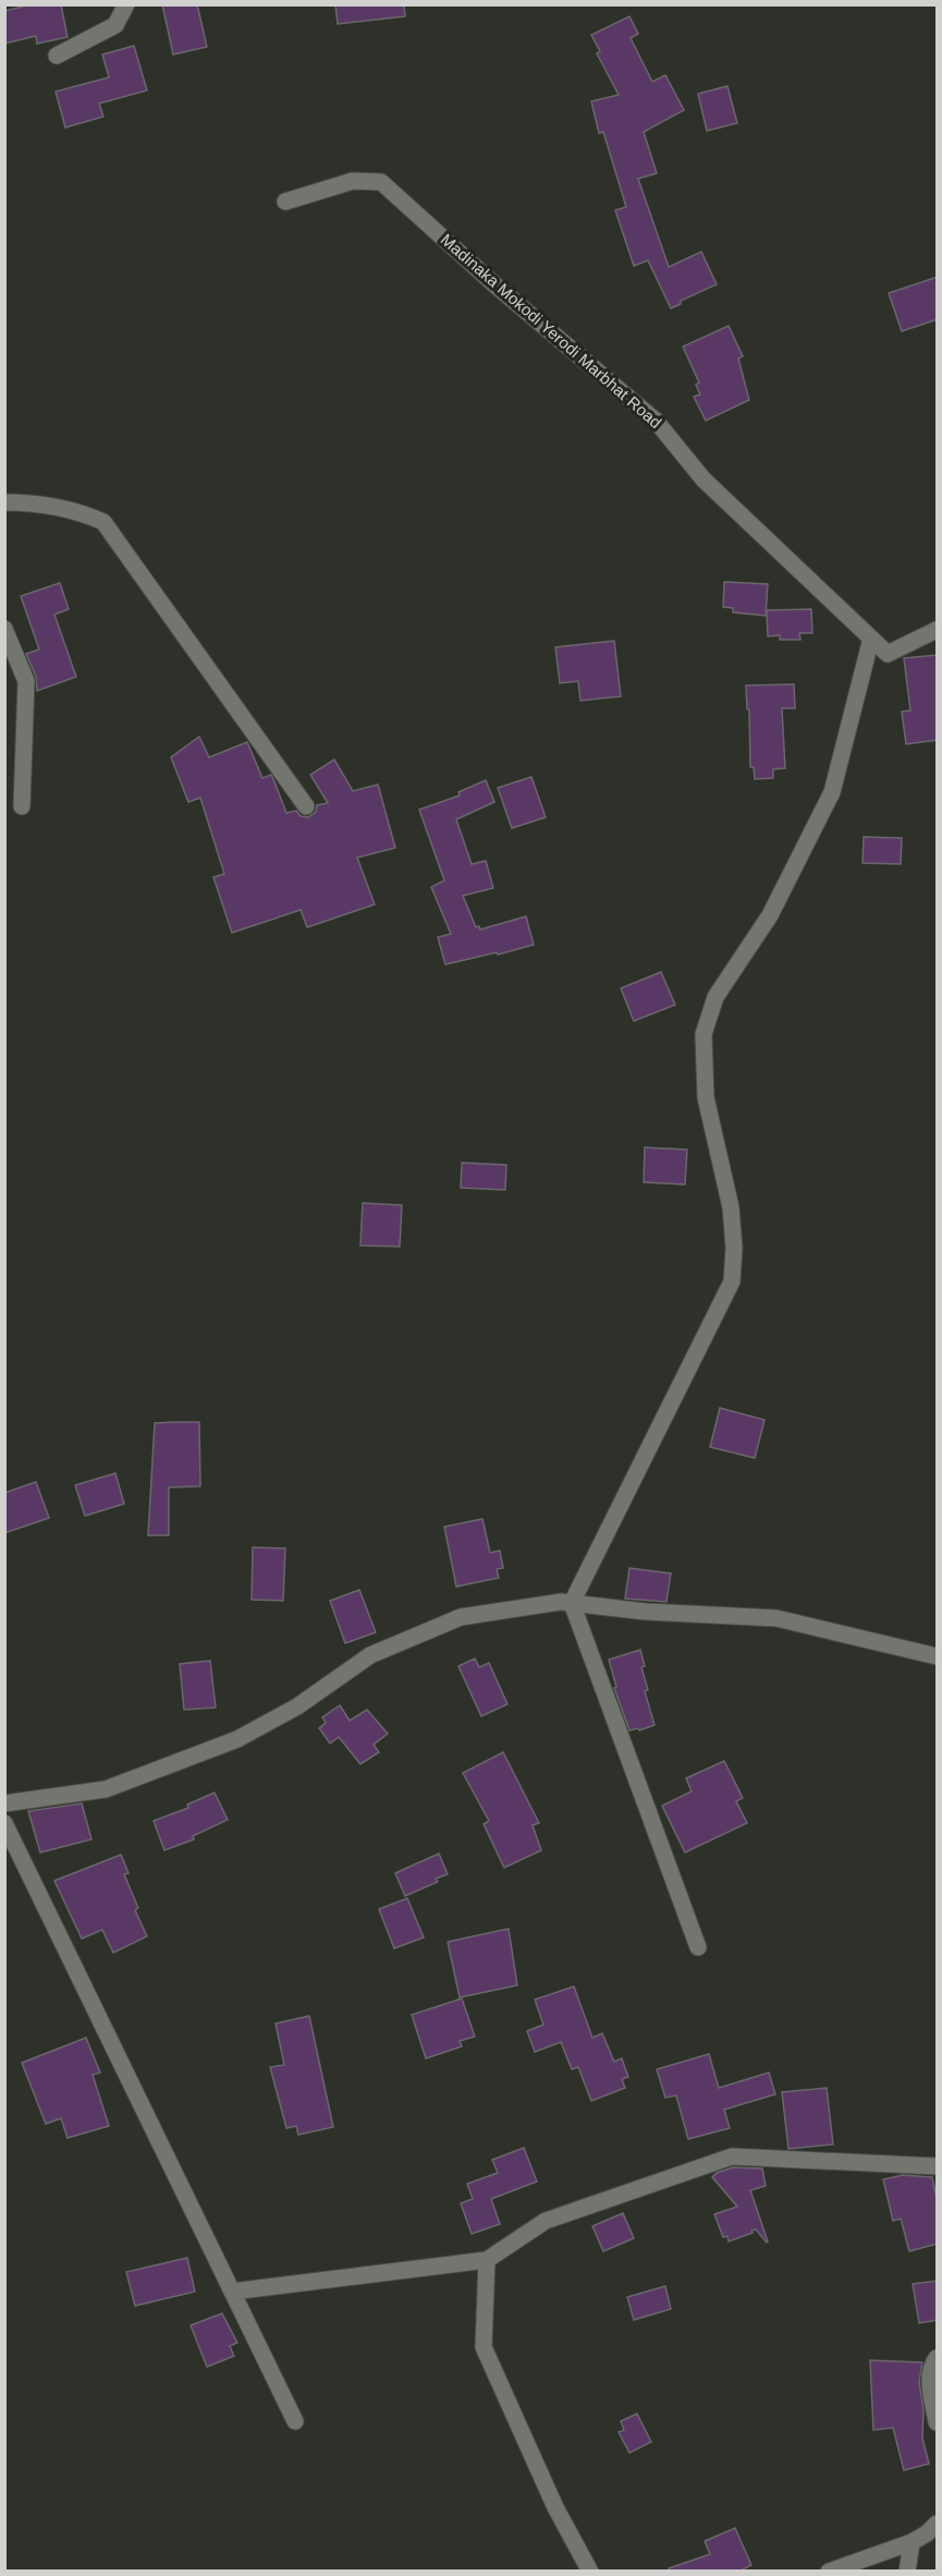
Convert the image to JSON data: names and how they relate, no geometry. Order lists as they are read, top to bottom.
{
  "streets": {
    "street": ["Madinaka Mokodi Yerodi Marbhat Road"]
  }
}
